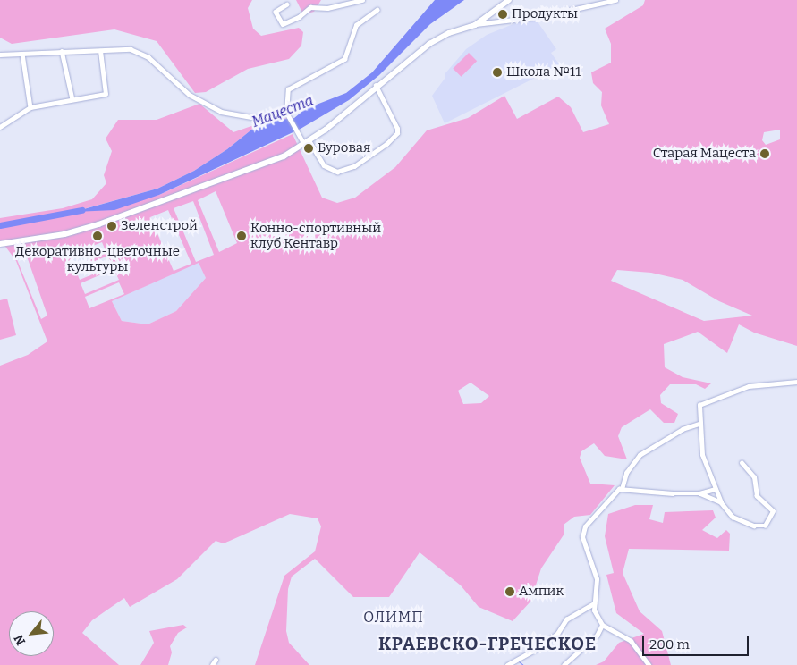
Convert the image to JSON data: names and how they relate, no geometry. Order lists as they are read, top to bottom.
{
  "districts": ["ОЛИМП", "КРАЕВСКО-ГРЕЧЕСКОЕ"],
  "water": ["Мацеста"],
  "places": [
    "Продукты",
    "Школа №11",
    "Буровая",
    "Старая Мацеста",
    "Зеленстрой",
    "Декоративно-цветочные культуры",
    "Конно-спортивный клуб Кентавр",
    "Ампик"
  ],
  "scale_bar": "200 m",
  "north": "bottom left"
}
